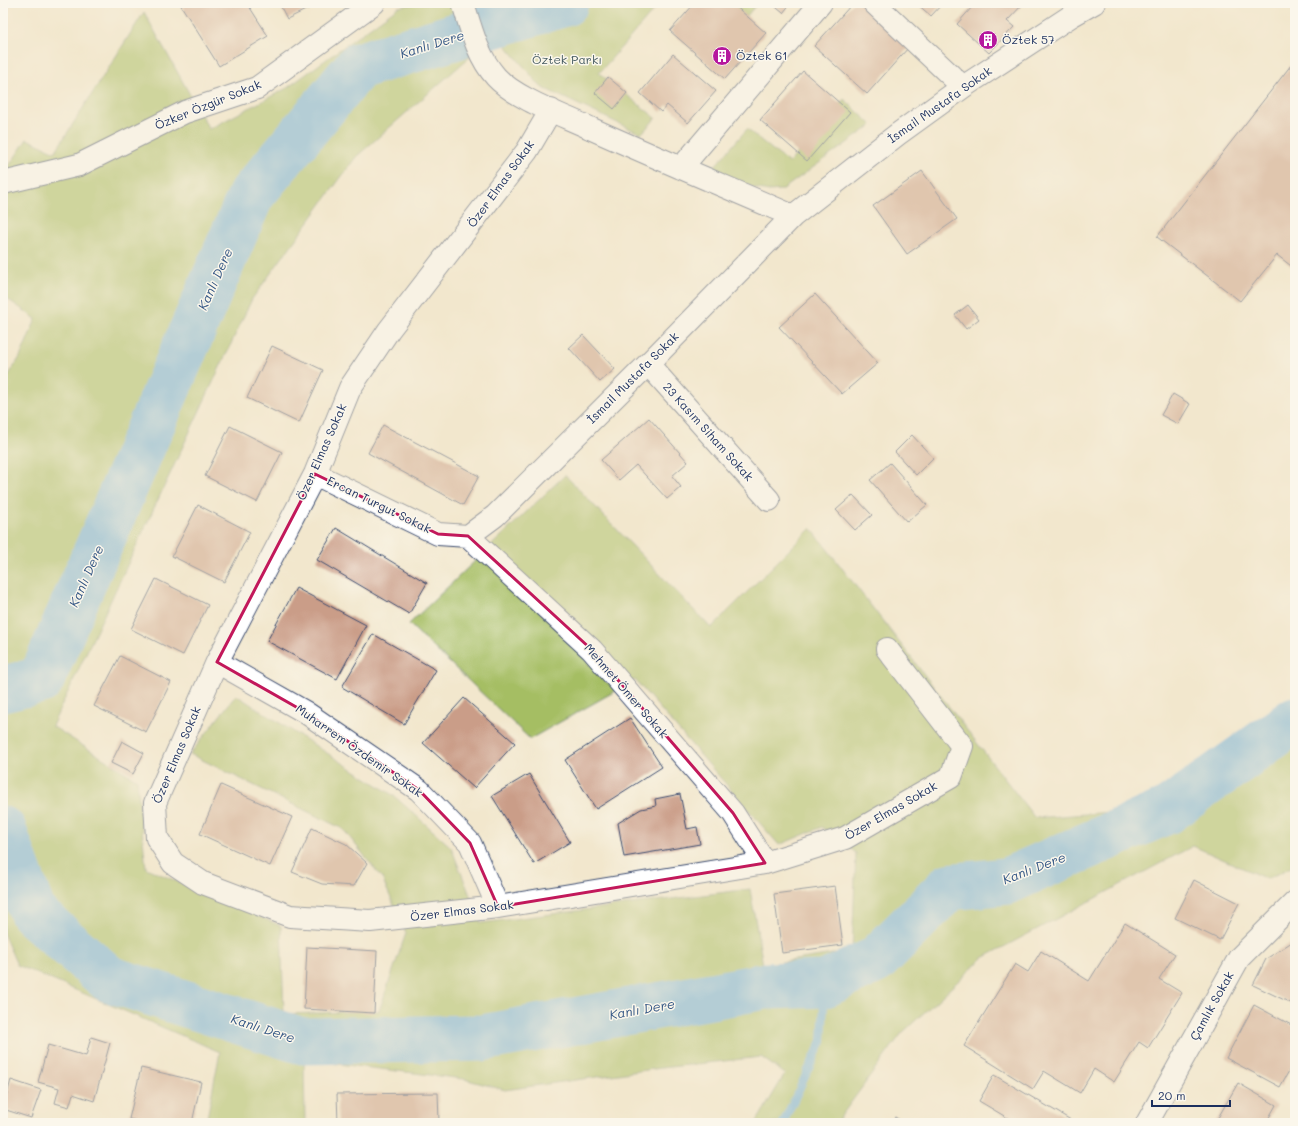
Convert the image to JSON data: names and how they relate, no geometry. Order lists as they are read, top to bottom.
{
  "streets": {
    "street": [
      "Özker Özgür Sokak",
      "İsmail Mustafa Sokak",
      "Özer Elmas Sokak",
      "23 Kasım Siham Sokak",
      "Ercan Turgut Sokak",
      "Mehmet Ömer Sokak",
      "Muharrem Özdemir Sokak",
      "Çamlık Sokak"
    ]
  },
  "crossings": [
    ["İsmail Mustafa Sokak", "23 Kasım Siham Sokak"],
    ["İsmail Mustafa Sokak", "Ercan Turgut Sokak"],
    ["İsmail Mustafa Sokak", "Mehmet Ömer Sokak"],
    ["Özer Elmas Sokak", "Ercan Turgut Sokak"],
    ["Özer Elmas Sokak", "Mehmet Ömer Sokak"],
    ["Özer Elmas Sokak", "Muharrem Özdemir Sokak"],
    ["Ercan Turgut Sokak", "Mehmet Ömer Sokak"]
  ],
  "water": ["Kanlı Dere"],
  "parks": ["Öztek Parkı"],
  "places": {
    "building": ["Öztek 57", "Öztek 61"]
  },
  "scale_bar": "20 m"
}
